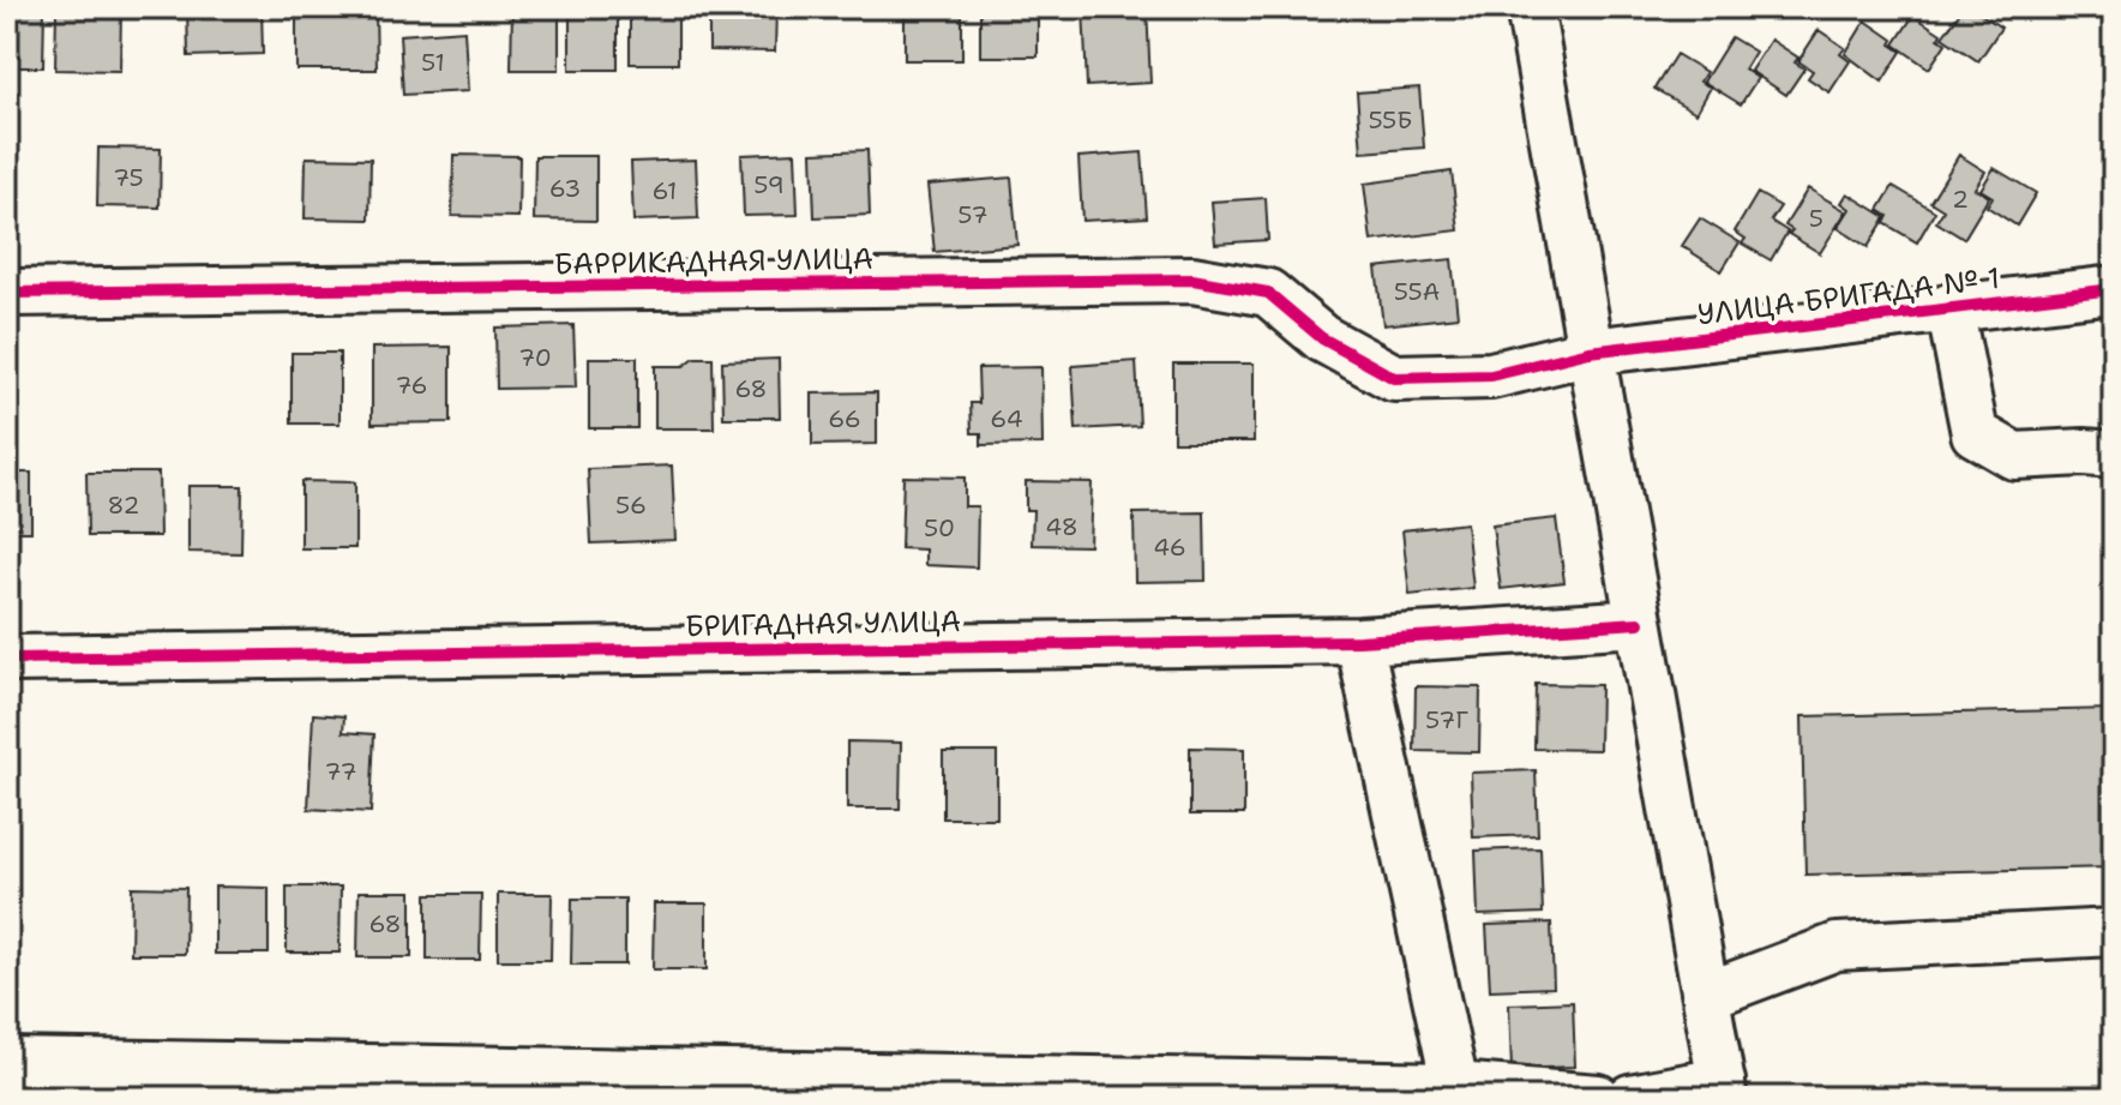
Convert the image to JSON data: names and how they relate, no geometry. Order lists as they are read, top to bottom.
{
  "streets": {
    "street": ["БАРРИКАДНАЯ УЛИЦА", "УЛИЦА БРИГАДА № 1", "БРИГАДНАЯ УЛИЦА"]
  },
  "crossings": [
    ["БАРРИКАДНАЯ УЛИЦА", "УЛИЦА БРИГАДА № 1"]
  ],
  "house_numbers": [
    "51",
    "55Б",
    "75",
    "59",
    "63",
    "61",
    "2",
    "57",
    "5",
    "55А",
    "70",
    "76",
    "68",
    "66",
    "64",
    "82",
    "56",
    "48",
    "50",
    "46",
    "57Г",
    "77",
    "68"
  ]
}
